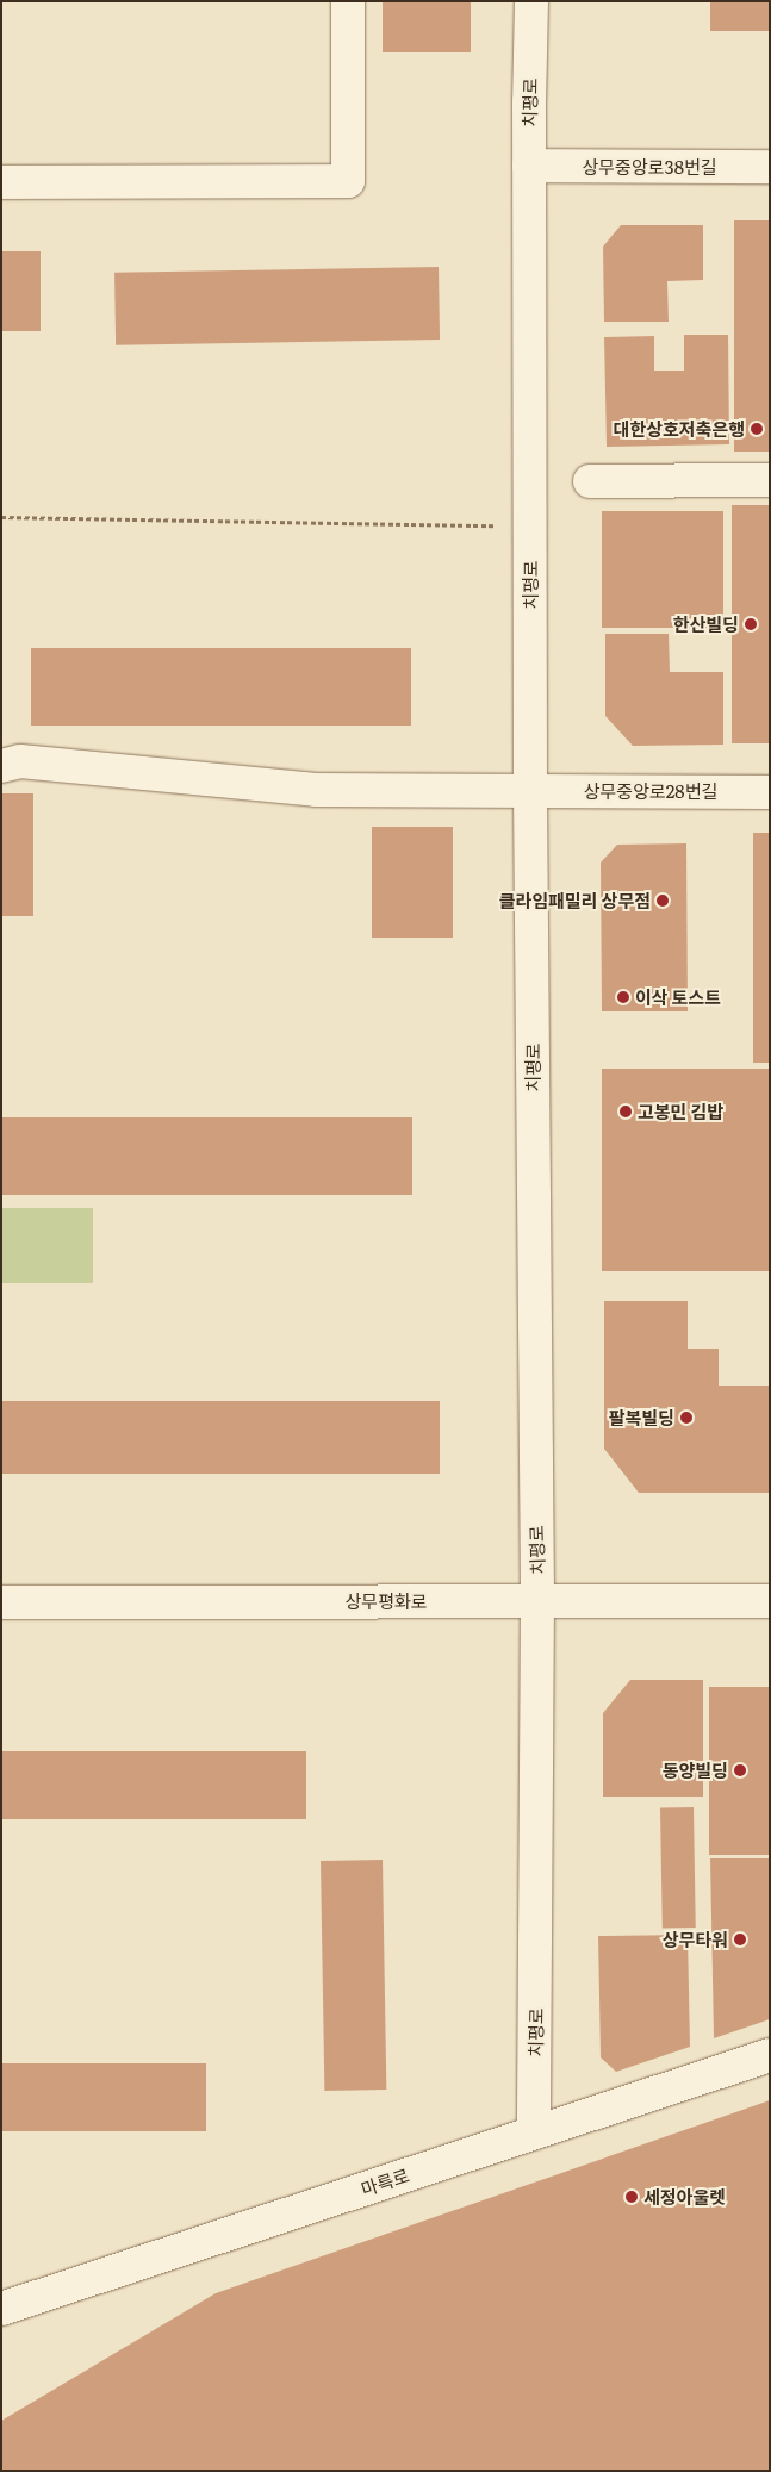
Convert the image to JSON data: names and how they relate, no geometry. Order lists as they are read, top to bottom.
{
  "streets": {
    "street": [
      "치평로",
      "상무중앙로38번길",
      "상무중앙로28번길",
      "상무평화로",
      "마륵로"
    ]
  },
  "crossings": [
    ["치평로", "상무중앙로38번길"],
    ["치평로", "상무중앙로28번길"],
    ["치평로", "상무평화로"],
    ["치평로", "마륵로"]
  ],
  "places": [
    "대한상호저축은행",
    "한산빌딩",
    "클라임패밀리 상무점",
    "이삭 토스트",
    "고봉민 김밥",
    "팔복빌딩",
    "동양빌딩",
    "상무타워",
    "세정아울렛"
  ]
}
